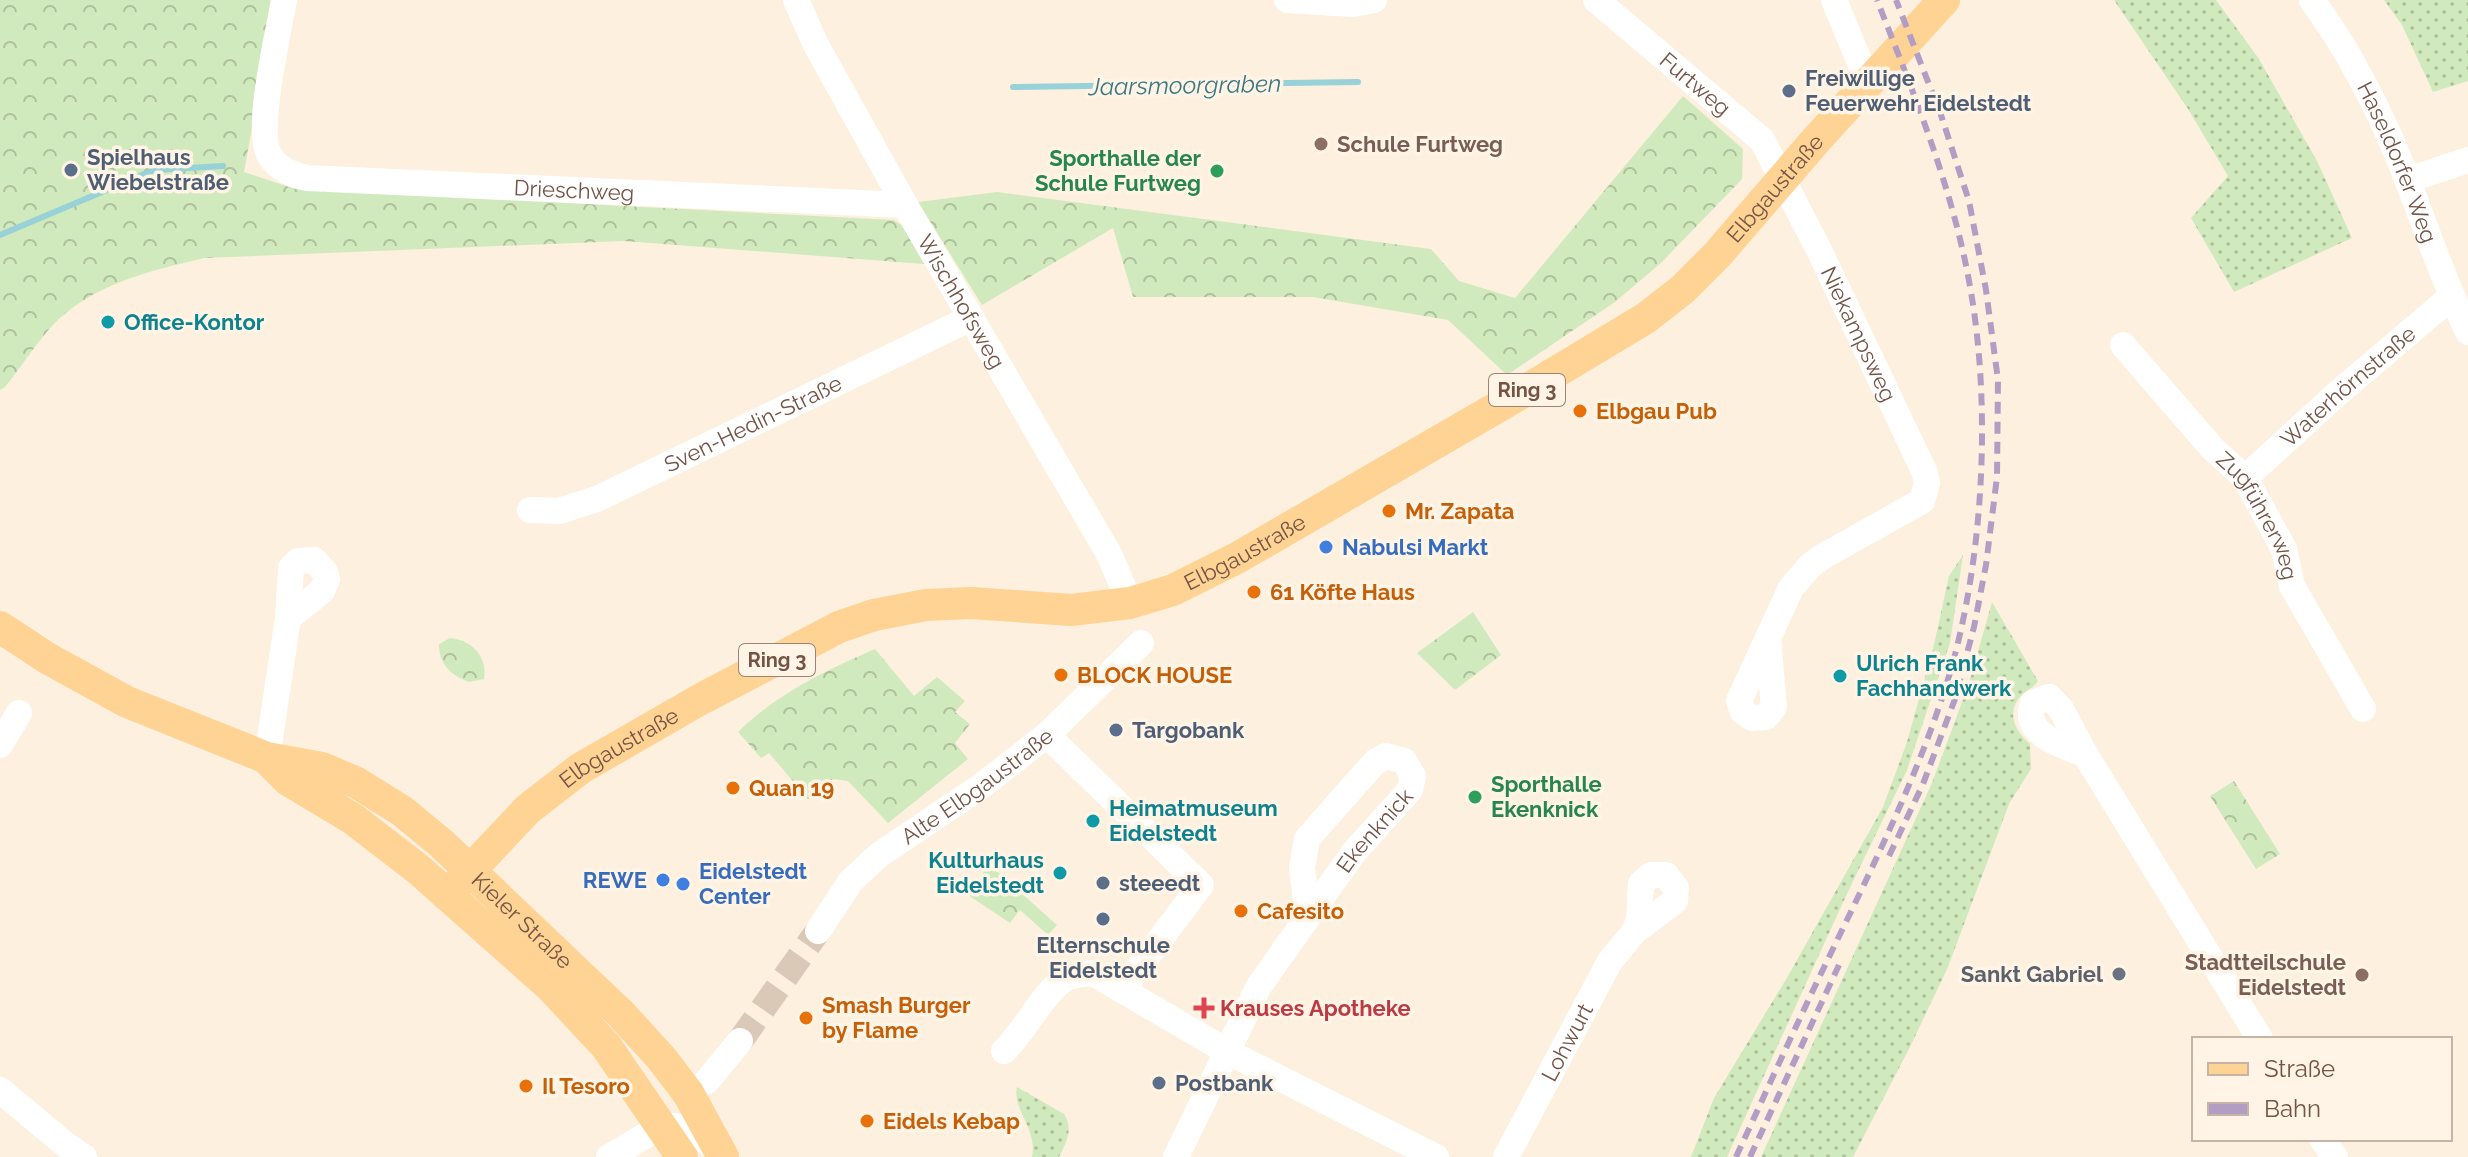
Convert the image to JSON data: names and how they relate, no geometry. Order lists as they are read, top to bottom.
{
  "streets": {
    "main road": ["Elbgaustraße", "Ring 3", "Kieler Straße"],
    "street": [
      "Furtweg",
      "Haseldorfer Weg",
      "Drieschweg",
      "Wischhofsweg",
      "Niekampsweg",
      "Waterhörnstraße",
      "Sven-Hedin-Straße",
      "Zugführerweg",
      "Alte Elbgaustraße",
      "Ekenknick",
      "Lohwurt"
    ]
  },
  "crossings": [
    ["Furtweg", "Elbgaustraße"],
    ["Furtweg", "Niekampsweg"],
    ["Haseldorfer Weg", "Waterhörnstraße"],
    ["Elbgaustraße", "Wischhofsweg"],
    ["Elbgaustraße", "Niekampsweg"],
    ["Elbgaustraße", "Kieler Straße"],
    ["Drieschweg", "Wischhofsweg"],
    ["Wischhofsweg", "Sven-Hedin-Straße"],
    ["Waterhörnstraße", "Zugführerweg"]
  ],
  "water": ["Jaarsmoorgraben"],
  "places": {
    "other": [
      "Freiwillige Feuerwehr Eidelstedt",
      "Schule Furtweg",
      "Spielhaus Wiebelstraße",
      "Sporthalle der Schule Furtweg",
      "Office-Kontor",
      "Elbgau Pub",
      "Mr. Zapata",
      "Nabulsi Markt",
      "61 Köfte Haus",
      "BLOCK HOUSE",
      "Ulrich Frank Fachhandwerk",
      "Targobank",
      "Quan 19",
      "Sporthalle Ekenknick",
      "Heimatmuseum Eidelstedt",
      "Kulturhaus Eidelstedt",
      "REWE",
      "steeedt",
      "Eidelstedt Center",
      "Cafesito",
      "Elternschule Eidelstedt",
      "Sankt Gabriel",
      "Stadtteilschule Eidelstedt",
      "Smash Burger by Flame",
      "Postbank",
      "Il Tesoro",
      "Eidels Kebap"
    ],
    "health": ["Krauses Apotheke"]
  },
  "legend": ["Straße", "Bahn"]
}
